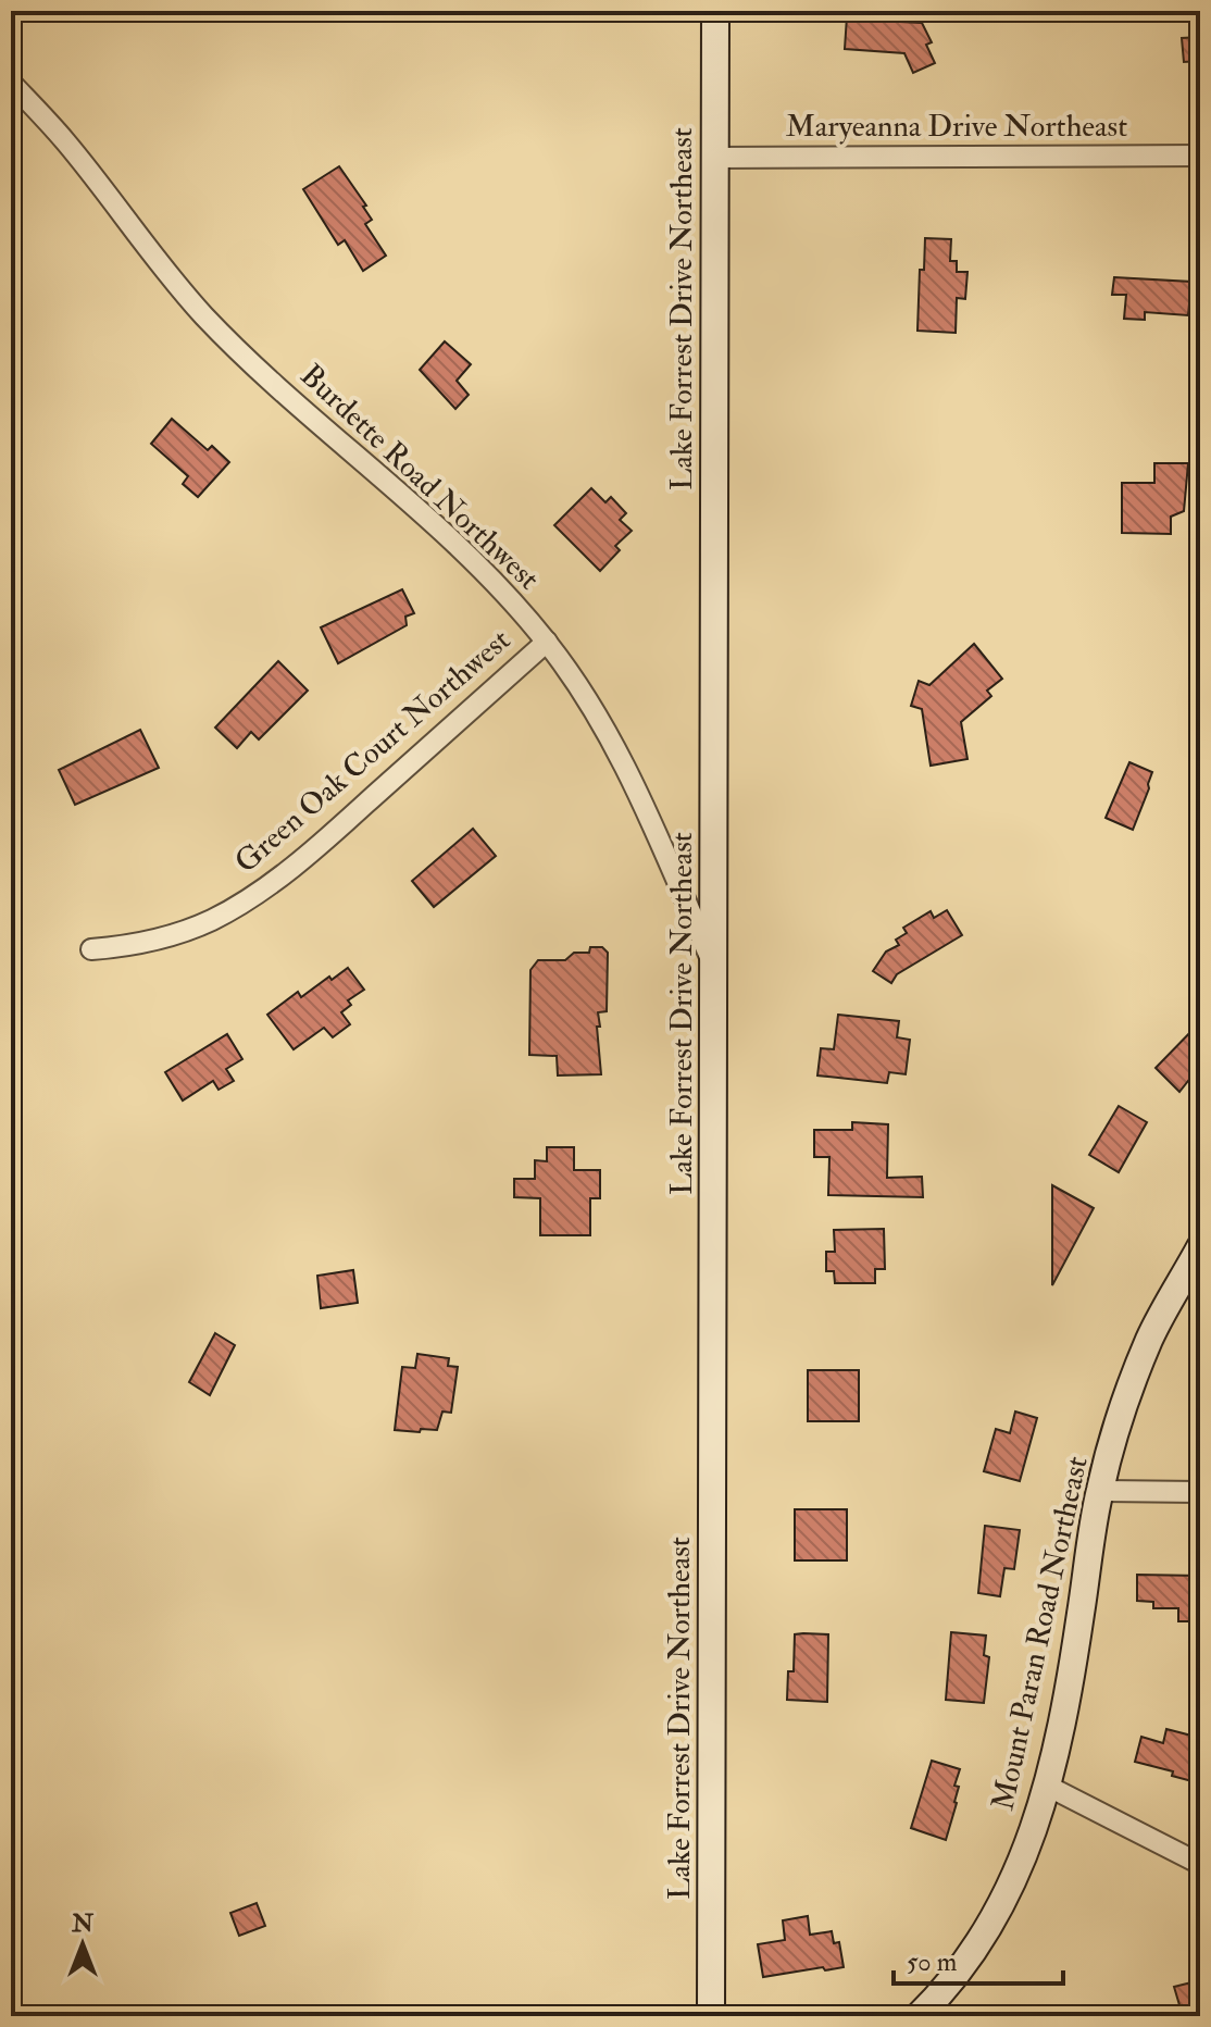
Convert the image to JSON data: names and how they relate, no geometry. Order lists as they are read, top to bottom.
{
  "streets": {
    "street": [
      "Maryeanna Drive Northeast",
      "Lake Forrest Drive Northeast",
      "Burdette Road Northwest",
      "Green Oak Court Northwest",
      "Mount Paran Road Northeast"
    ]
  },
  "crossings": [
    ["Maryeanna Drive Northeast", "Lake Forrest Drive Northeast"],
    ["Lake Forrest Drive Northeast", "Burdette Road Northwest"],
    ["Burdette Road Northwest", "Green Oak Court Northwest"]
  ],
  "scale_bar": "50 m",
  "north": "top"
}
